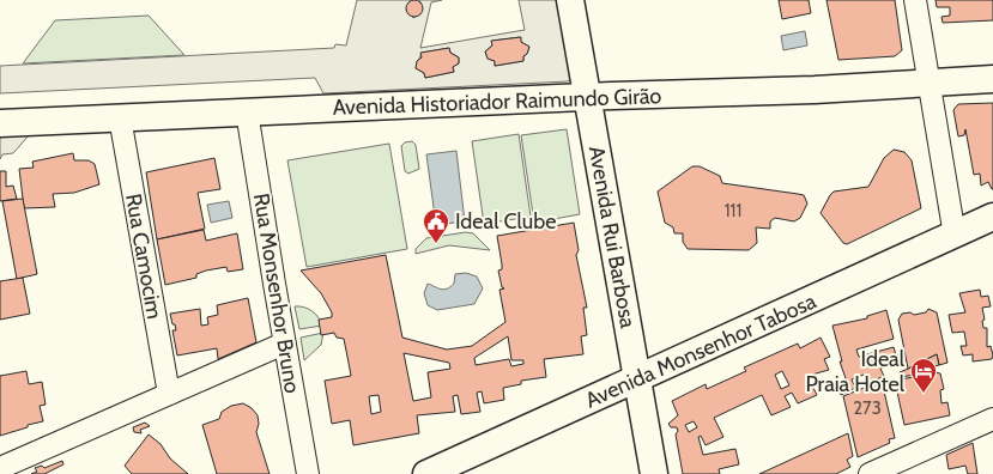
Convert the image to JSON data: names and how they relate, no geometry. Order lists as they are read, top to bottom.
{
  "streets": {
    "main road": ["Avenida Historiador Raimundo Girão", "Avenida Rui Barbosa", "Avenida Monsenhor Tabosa"],
    "street": ["Rua Camocim", "Rua Monsenhor Bruno"]
  },
  "crossings": [
    ["Avenida Historiador Raimundo Girão", "Avenida Rui Barbosa"],
    ["Avenida Historiador Raimundo Girão", "Rua Camocim"],
    ["Avenida Historiador Raimundo Girão", "Rua Monsenhor Bruno"],
    ["Avenida Rui Barbosa", "Avenida Monsenhor Tabosa"]
  ],
  "places": {
    "public building": ["Ideal Clube"],
    "hotel": ["Ideal Praia Hotel"]
  },
  "house_numbers": ["111", "273"]
}
